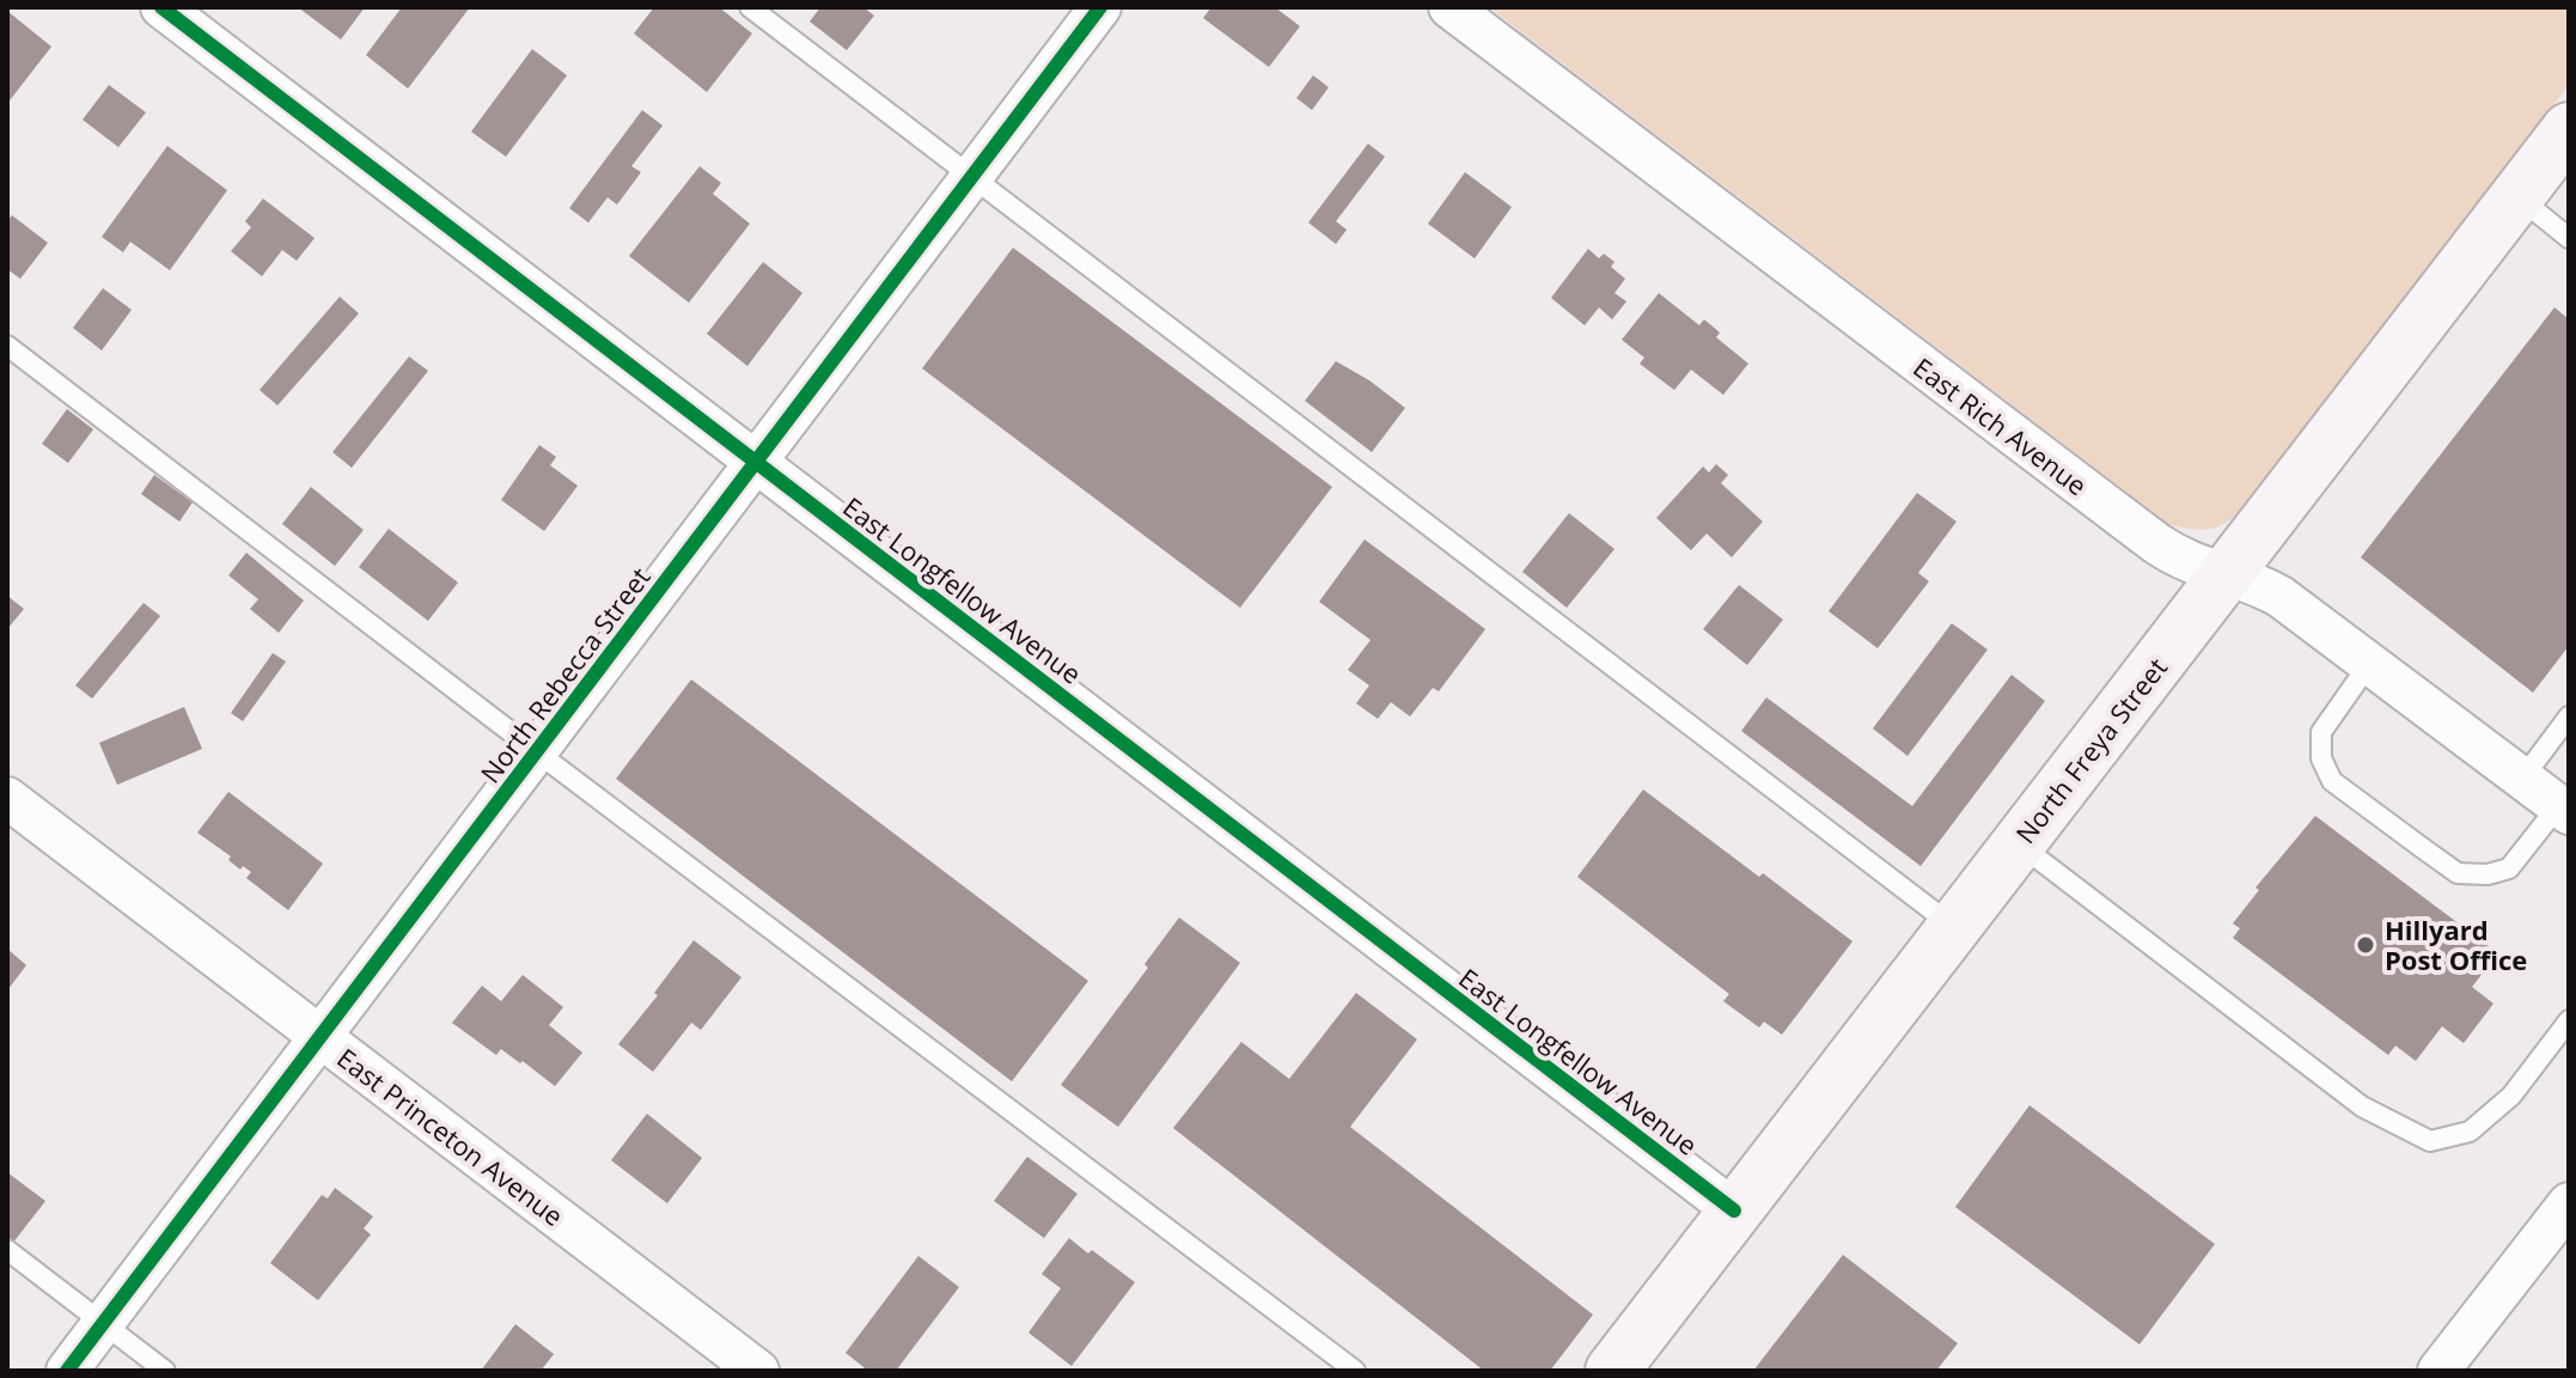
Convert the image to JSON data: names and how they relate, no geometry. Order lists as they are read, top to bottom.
{
  "streets": {
    "street": [
      "East Rich Avenue",
      "East Longfellow Avenue",
      "North Rebecca Street",
      "North Freya Street",
      "East Princeton Avenue"
    ]
  },
  "crossings": [
    ["East Rich Avenue", "North Freya Street"],
    ["East Longfellow Avenue", "North Rebecca Street"],
    ["East Longfellow Avenue", "North Freya Street"],
    ["North Rebecca Street", "East Princeton Avenue"]
  ],
  "places": ["Hillyard Post Office"]
}
